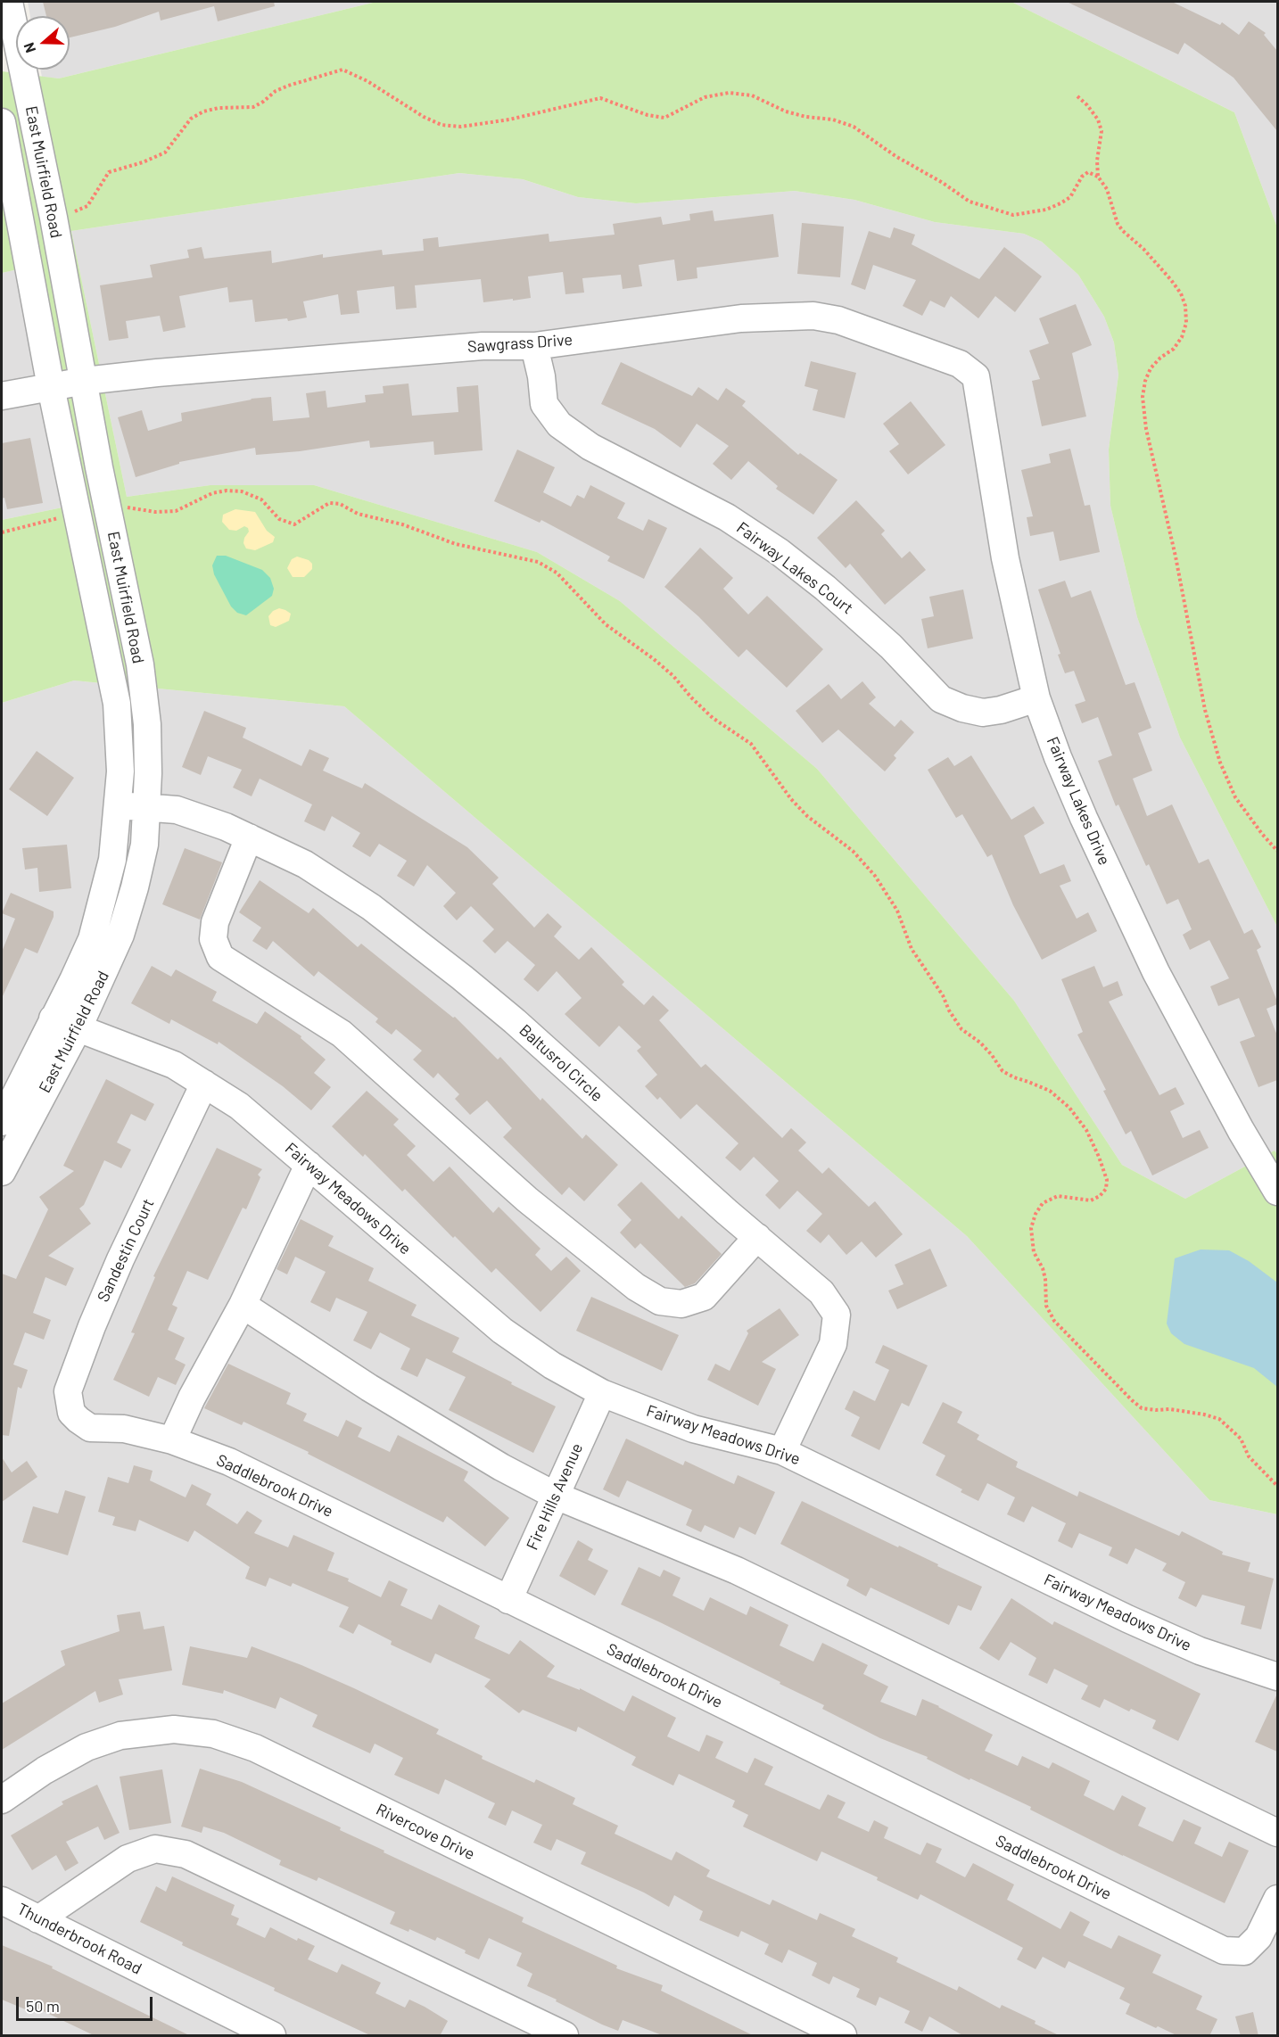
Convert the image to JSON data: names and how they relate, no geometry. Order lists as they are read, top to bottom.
{
  "streets": {
    "street": [
      "East Muirfield Road",
      "Sawgrass Drive",
      "Fairway Lakes Court",
      "Fairway Lakes Drive",
      "Baltusrol Circle",
      "Fairway Meadows Drive",
      "Sandestin Court",
      "Saddlebrook Drive",
      "Fire Hills Avenue",
      "Rivercove Drive",
      "Thunderbrook Road"
    ]
  },
  "crossings": [
    ["East Muirfield Road", "Sawgrass Drive"],
    ["East Muirfield Road", "Baltusrol Circle"],
    ["East Muirfield Road", "Fairway Meadows Drive"],
    ["Sawgrass Drive", "Fairway Lakes Court"],
    ["Sawgrass Drive", "Fairway Lakes Drive"],
    ["Fairway Lakes Court", "Fairway Lakes Drive"],
    ["Baltusrol Circle", "Fairway Meadows Drive"],
    ["Fairway Meadows Drive", "Sandestin Court"],
    ["Fairway Meadows Drive", "Fire Hills Avenue"],
    ["Sandestin Court", "Saddlebrook Drive"],
    ["Saddlebrook Drive", "Fire Hills Avenue"]
  ],
  "scale_bar": "50 m",
  "north": "left"
}
